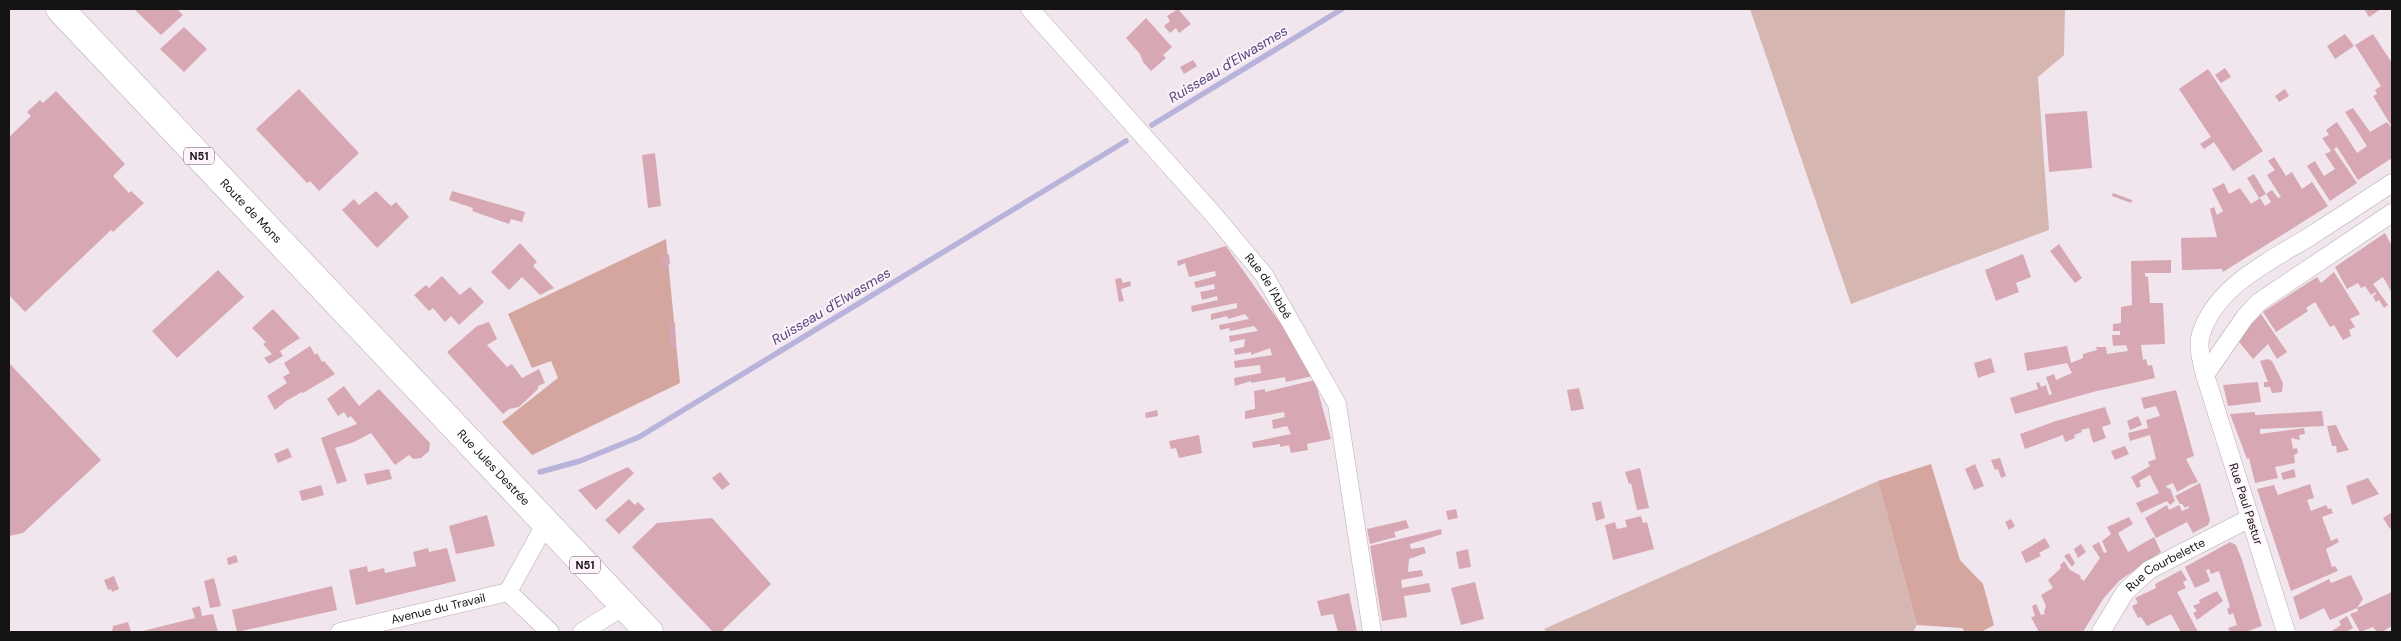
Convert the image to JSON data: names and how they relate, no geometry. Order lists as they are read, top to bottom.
{
  "streets": {
    "main road": ["N51", "Route de Mons", "Rue Jules Destrée"],
    "street": [
      "Rue de l'Abbé",
      "Rue Paul Pastur",
      "Rue Courbelette",
      "Avenue du Travail"
    ]
  },
  "crossings": [
    ["Route de Mons", "Rue Jules Destrée"],
    ["Rue Paul Pastur", "Rue Courbelette"]
  ],
  "water": ["Ruisseau d'Elwasmes"]
}
